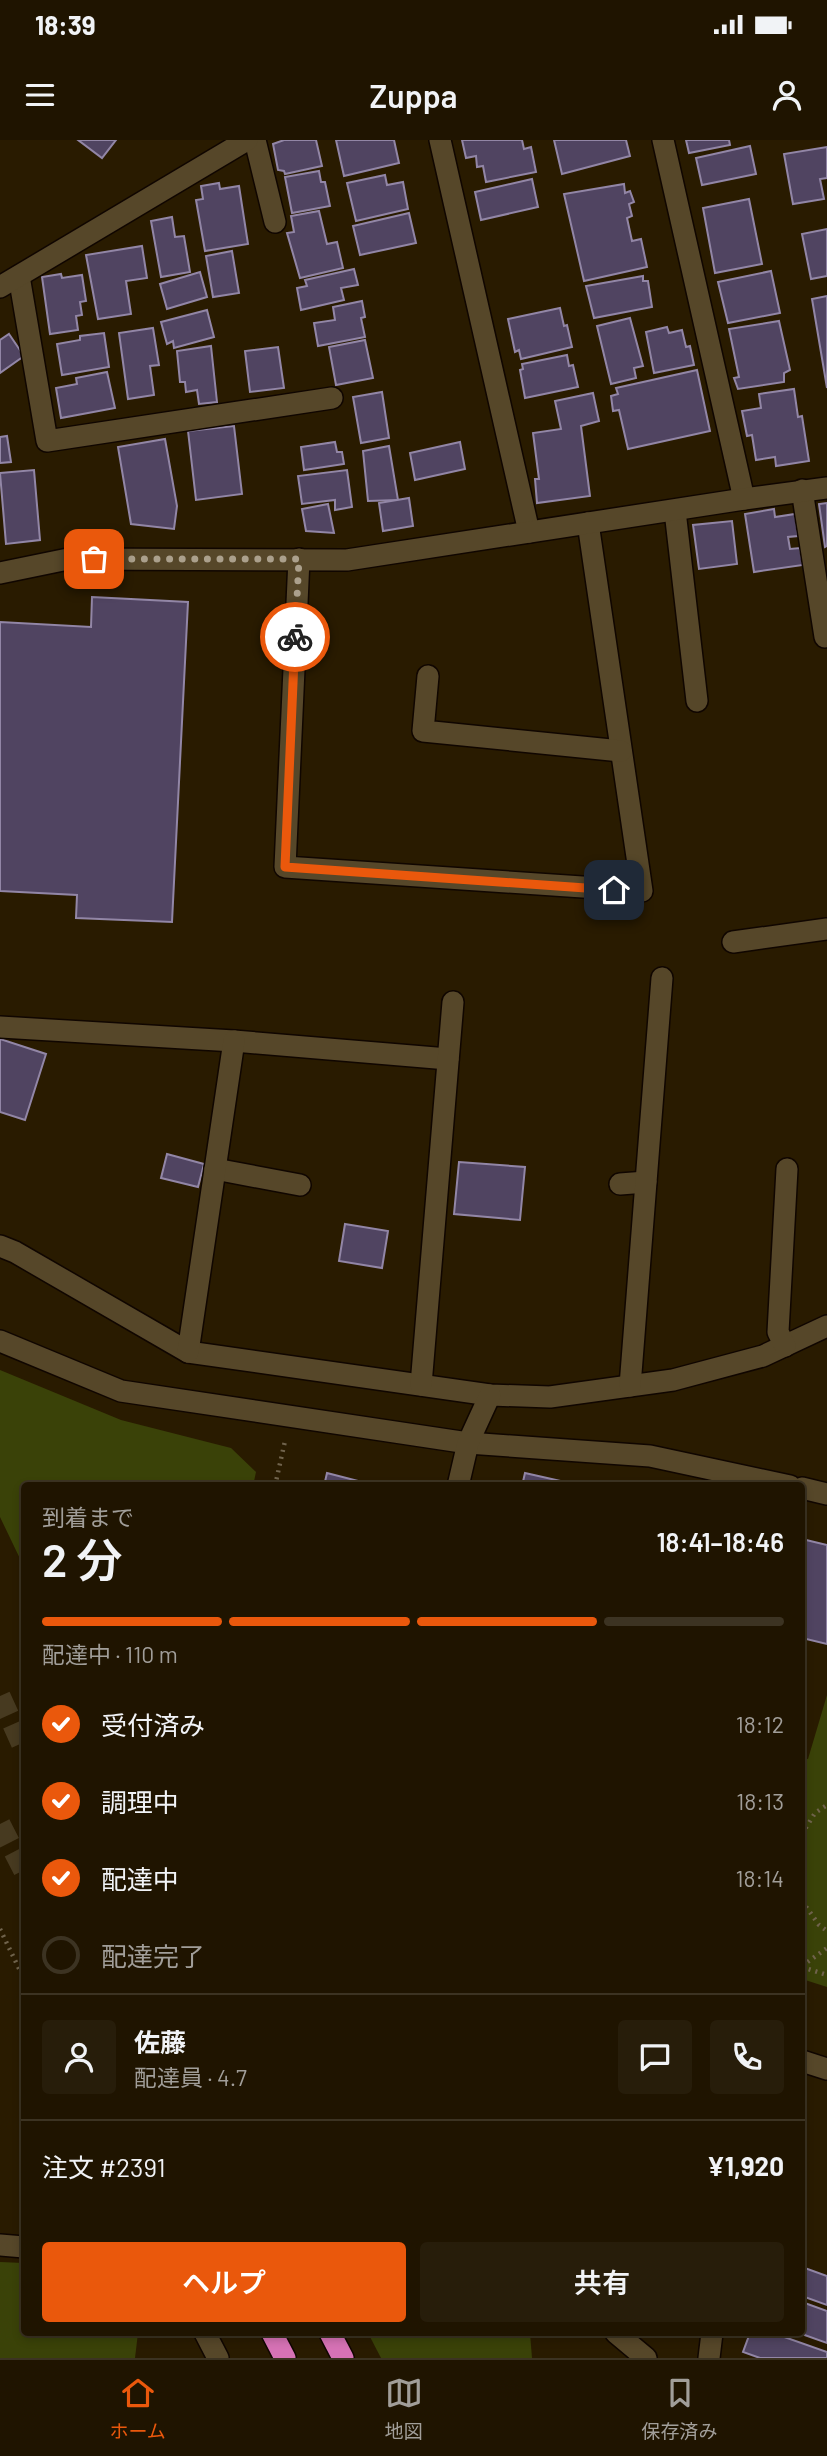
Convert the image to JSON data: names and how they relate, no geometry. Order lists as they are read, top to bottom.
{
  "page": {
    "status": "18:39",
    "header": "Zuppa",
    "heading": ["2 分", "到着まで", "18:41–18:46"],
    "panel": [
      "佐藤",
      "配達員 · 4.7",
      "注文 #2391",
      "¥1,920"
    ],
    "bar": "配達中 · 110 m",
    "list": [
      ["受付済み", "18:12"],
      ["調理中", "18:13"],
      ["配達中", "18:14"],
      "配達完了"
    ],
    "buttons": ["ヘルプ", "共有"],
    "tabs": ["ホーム", "地図", "保存済み"]
  }
}
